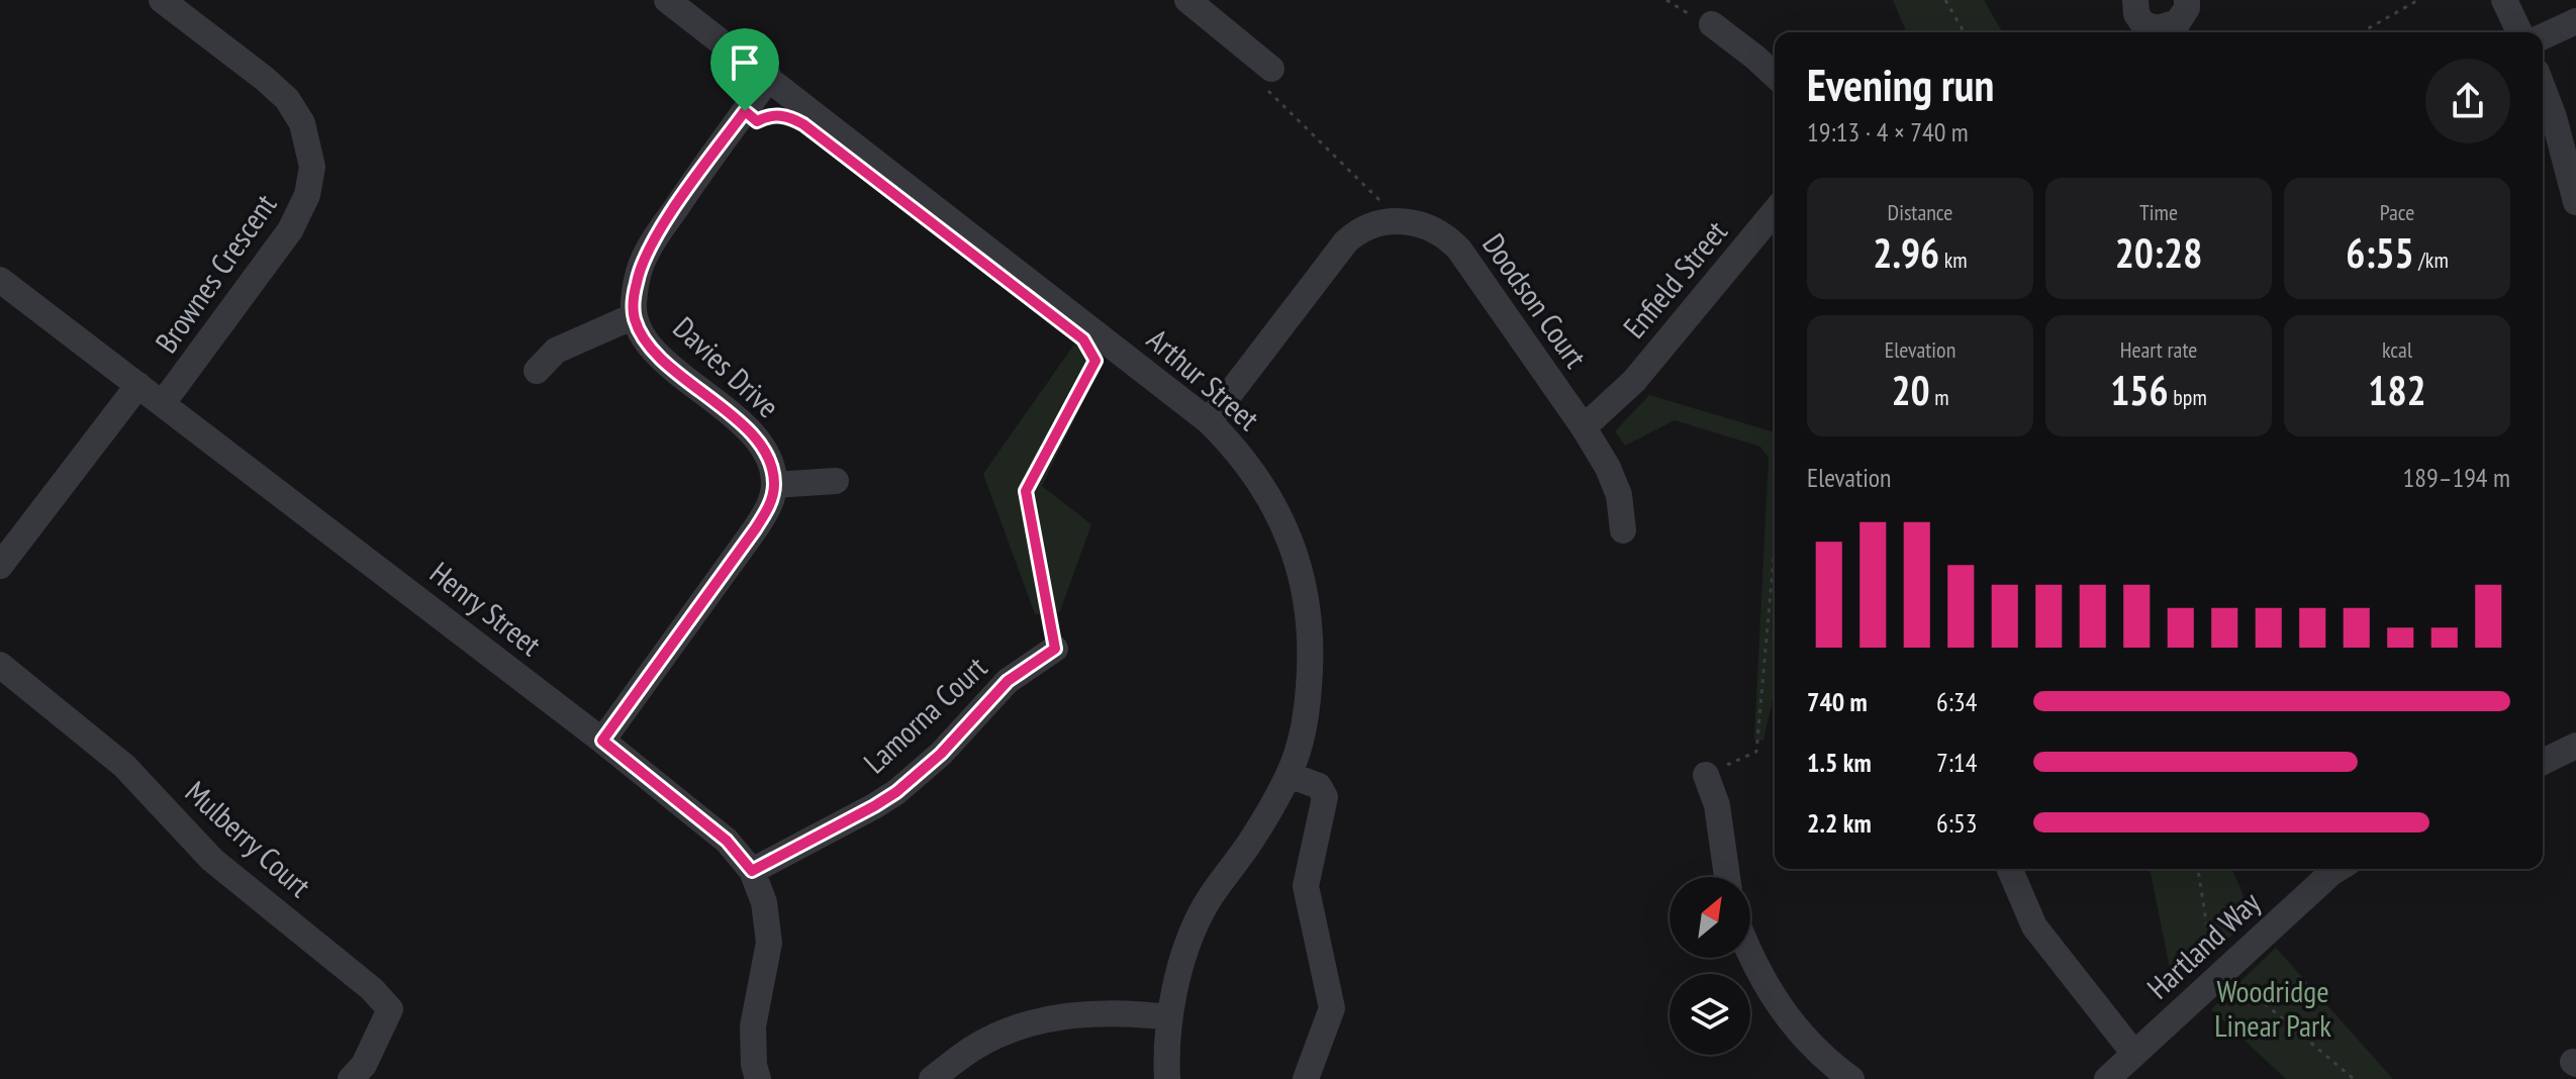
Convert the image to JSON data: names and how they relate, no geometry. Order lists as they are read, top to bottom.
{
  "streets": {
    "street": [
      "Brownes Crescent",
      "Enfield Street",
      "Doodson Court",
      "Davies Drive",
      "Arthur Street",
      "Henry Street",
      "Lamorna Court",
      "Mulberry Court",
      "Hartland Way"
    ]
  },
  "crossings": [
    ["Brownes Crescent", "Henry Street"],
    ["Enfield Street", "Doodson Court"],
    ["Doodson Court", "Arthur Street"],
    ["Davies Drive", "Arthur Street"],
    ["Henry Street", "Lamorna Court"]
  ],
  "parks": ["Woodridge Linear Park"],
  "north": "top right",
  "page": {
    "heading": ["Evening run", "19:13 · 4 × 740 m"],
    "stats": [
      ["Distance", "2.96 km"],
      ["Time", "20:28"],
      ["Pace", "6:55 /km"],
      ["Elevation", "20 m"],
      ["Heart rate", "156 bpm"],
      ["kcal", "182"]
    ],
    "chart": ["Elevation", "189–194 m"],
    "list": [
      {
        "name": "740 m",
        "note": "6:34"
      },
      {
        "name": "1.5 km",
        "note": "7:14"
      },
      {
        "name": "2.2 km",
        "note": "6:53"
      }
    ]
  }
}
